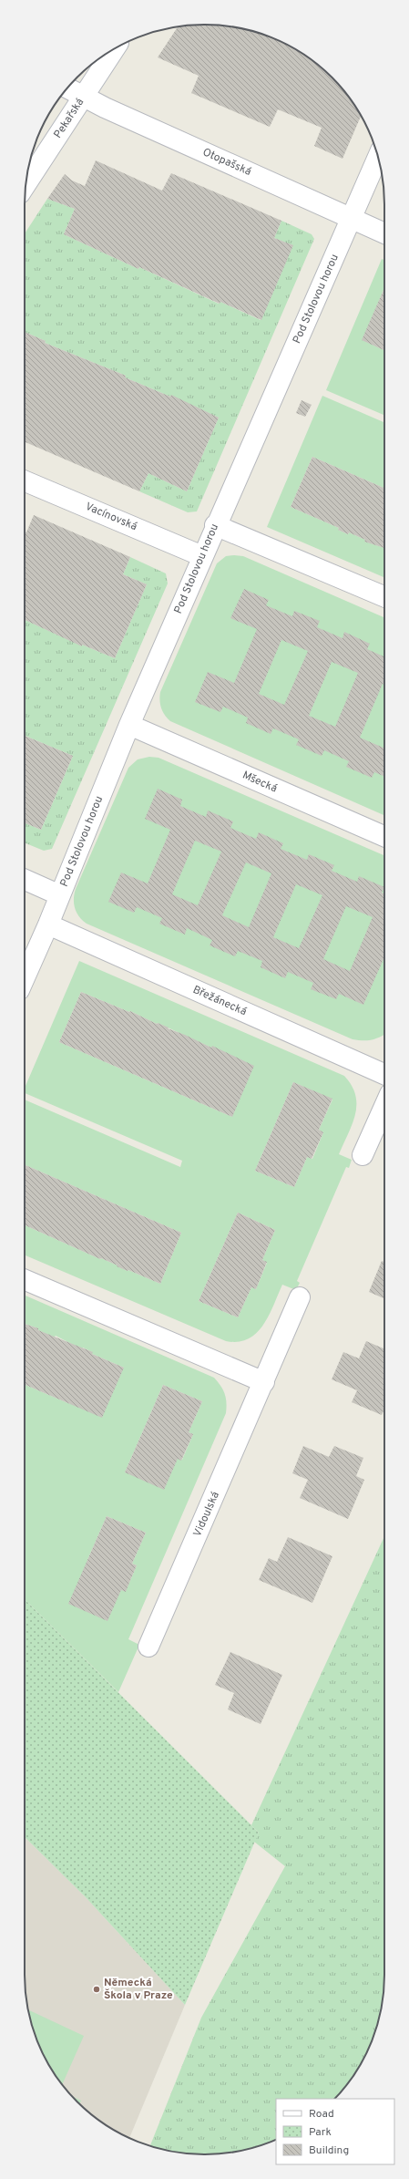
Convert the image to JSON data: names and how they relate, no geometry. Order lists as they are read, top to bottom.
{
  "streets": {
    "street": [
      "Pekařská",
      "Otopašská",
      "Pod Stolovou horou",
      "Vacínovská",
      "Mšecká",
      "Břežánecká",
      "Vidoulská"
    ]
  },
  "crossings": [
    ["Pekařská", "Otopašská"],
    ["Otopašská", "Pod Stolovou horou"],
    ["Pod Stolovou horou", "Vacínovská"],
    ["Pod Stolovou horou", "Mšecká"],
    ["Pod Stolovou horou", "Břežánecká"]
  ],
  "places": ["Německá Škola v Praze"],
  "legend": ["Road", "Park", "Building"]
}
